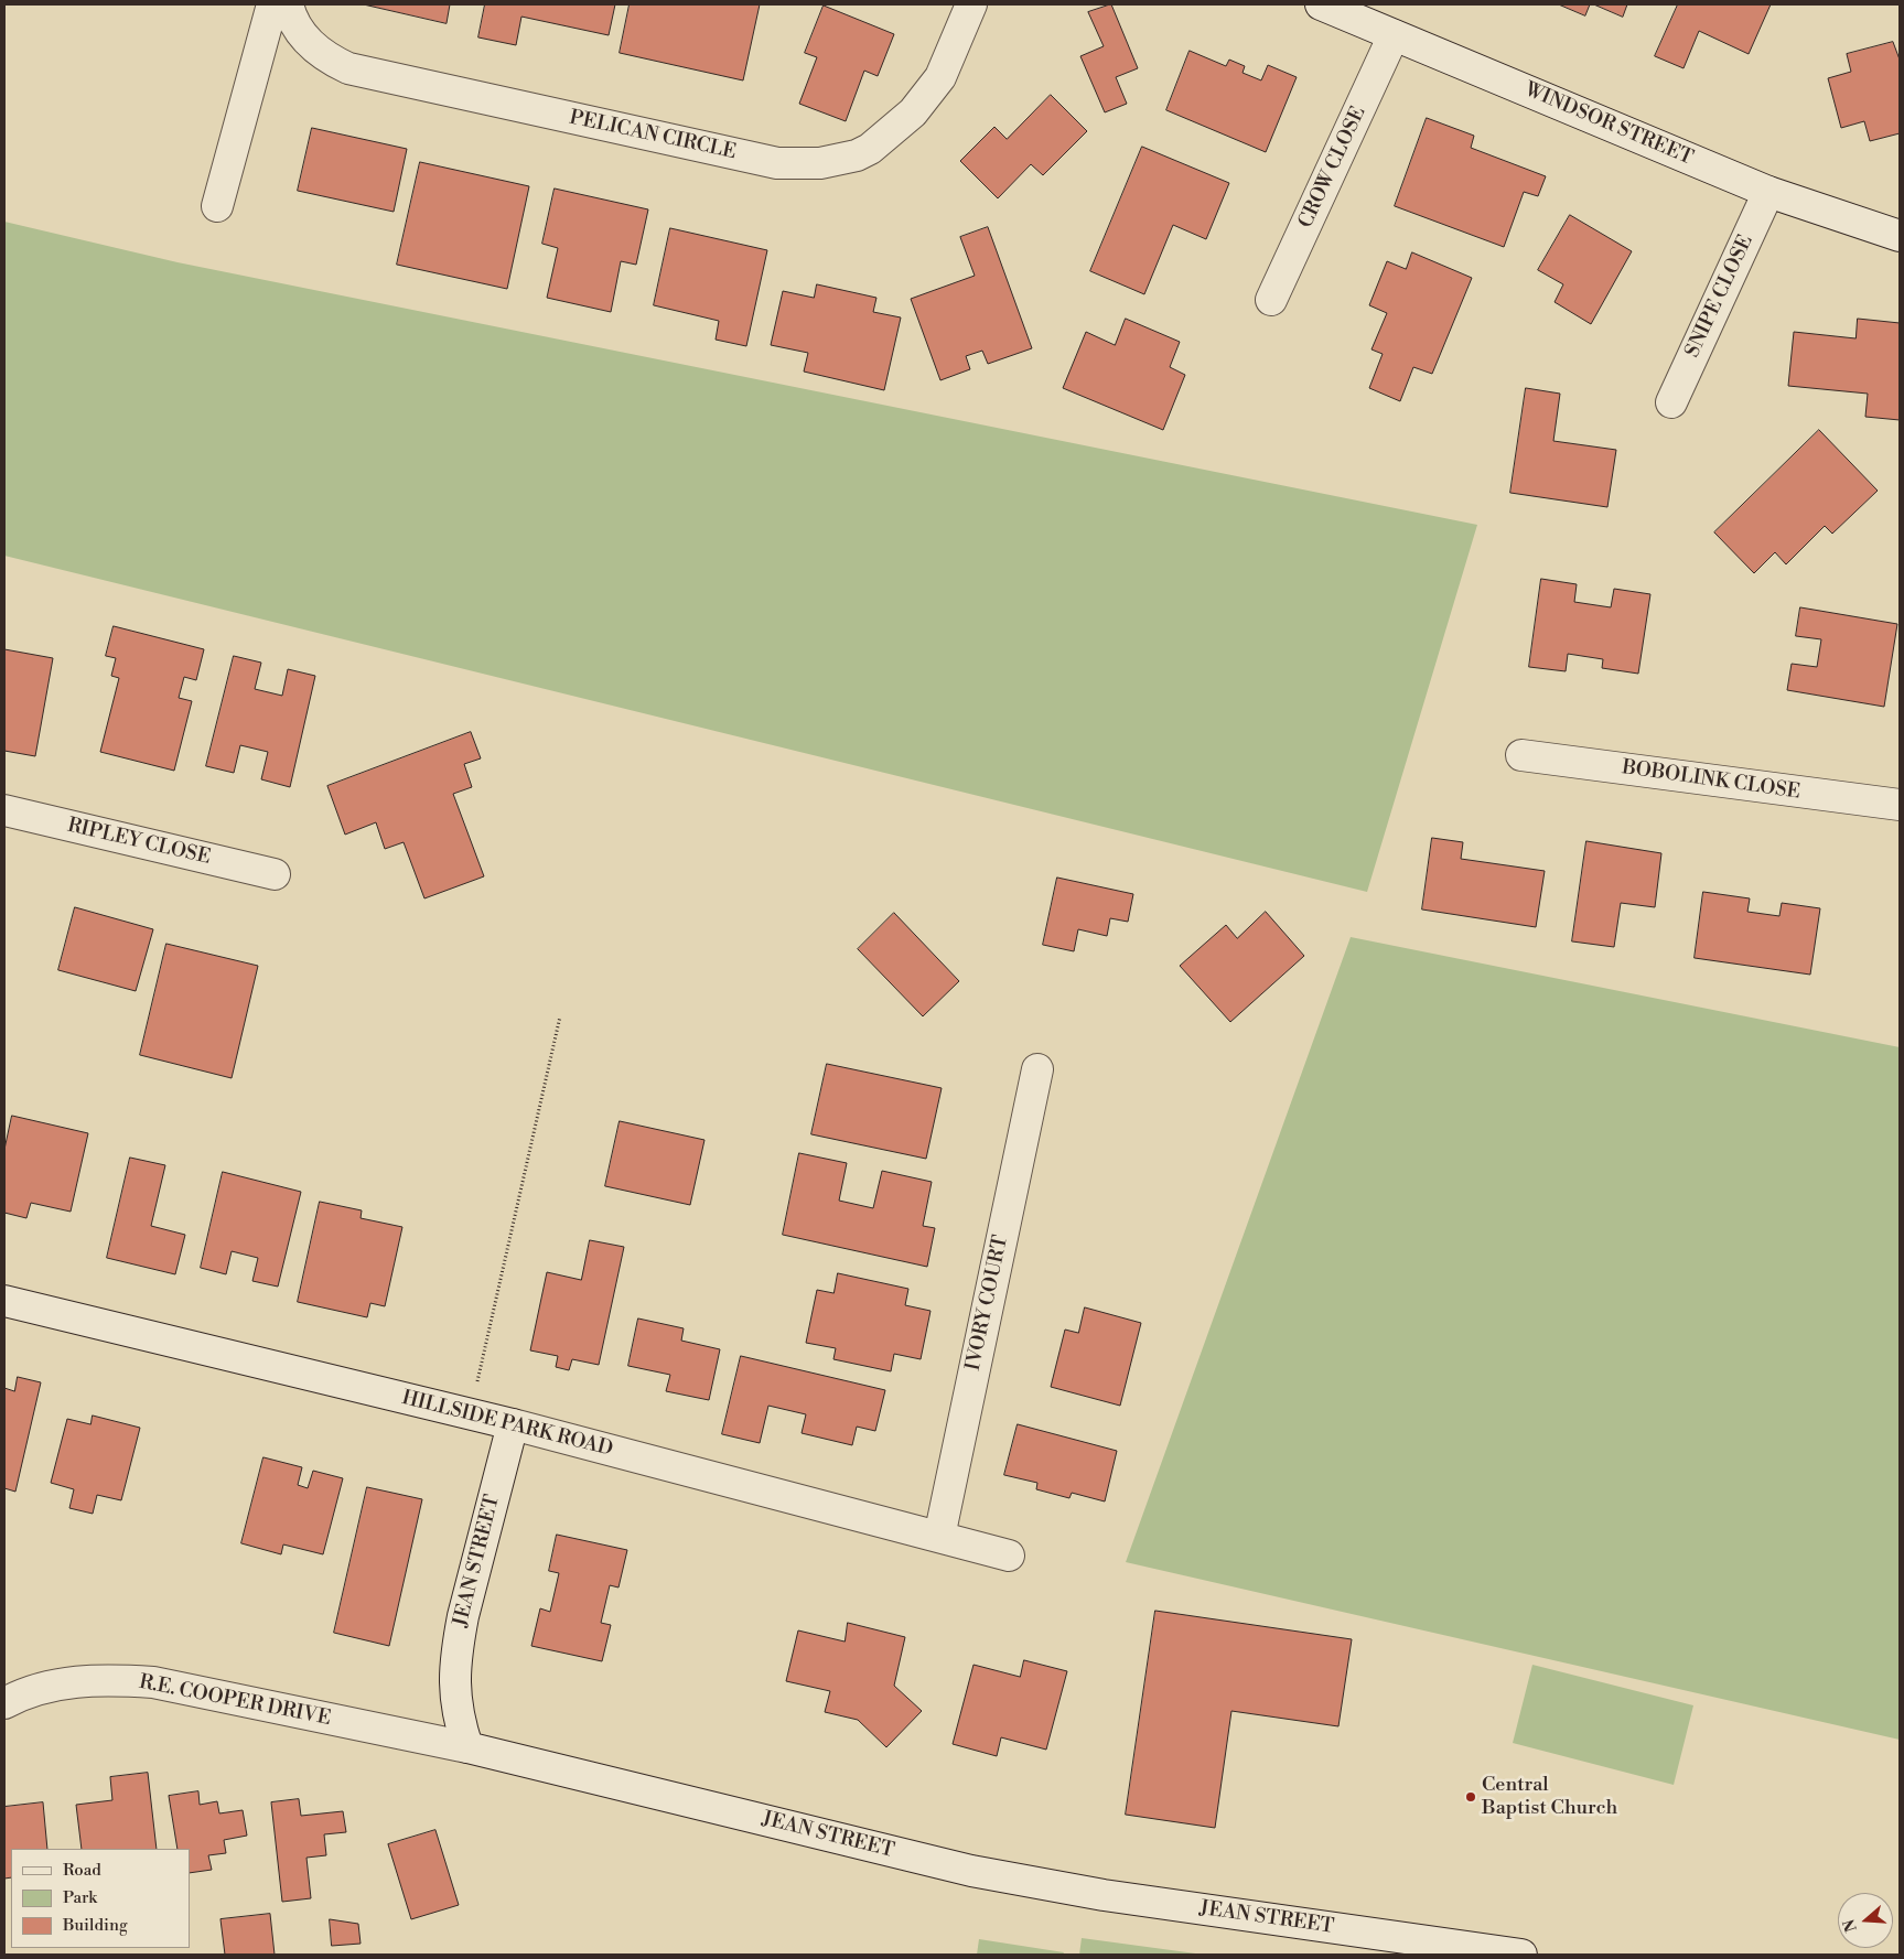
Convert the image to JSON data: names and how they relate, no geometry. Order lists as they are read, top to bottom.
{
  "streets": {
    "street": [
      "WINDSOR STREET",
      "PELICAN CIRCLE",
      "CROW CLOSE",
      "SNIPE CLOSE",
      "BOBOLINK CLOSE",
      "RIPLEY CLOSE",
      "IVORY COURT",
      "HILLSIDE PARK ROAD",
      "JEAN STREET",
      "R.E. COOPER DRIVE"
    ]
  },
  "crossings": [
    ["WINDSOR STREET", "CROW CLOSE"],
    ["WINDSOR STREET", "SNIPE CLOSE"],
    ["IVORY COURT", "HILLSIDE PARK ROAD"],
    ["HILLSIDE PARK ROAD", "JEAN STREET"],
    ["JEAN STREET", "R.E. COOPER DRIVE"]
  ],
  "places": ["Central Baptist Church"],
  "legend": ["Road", "Park", "Building"],
  "north": "left"
}
